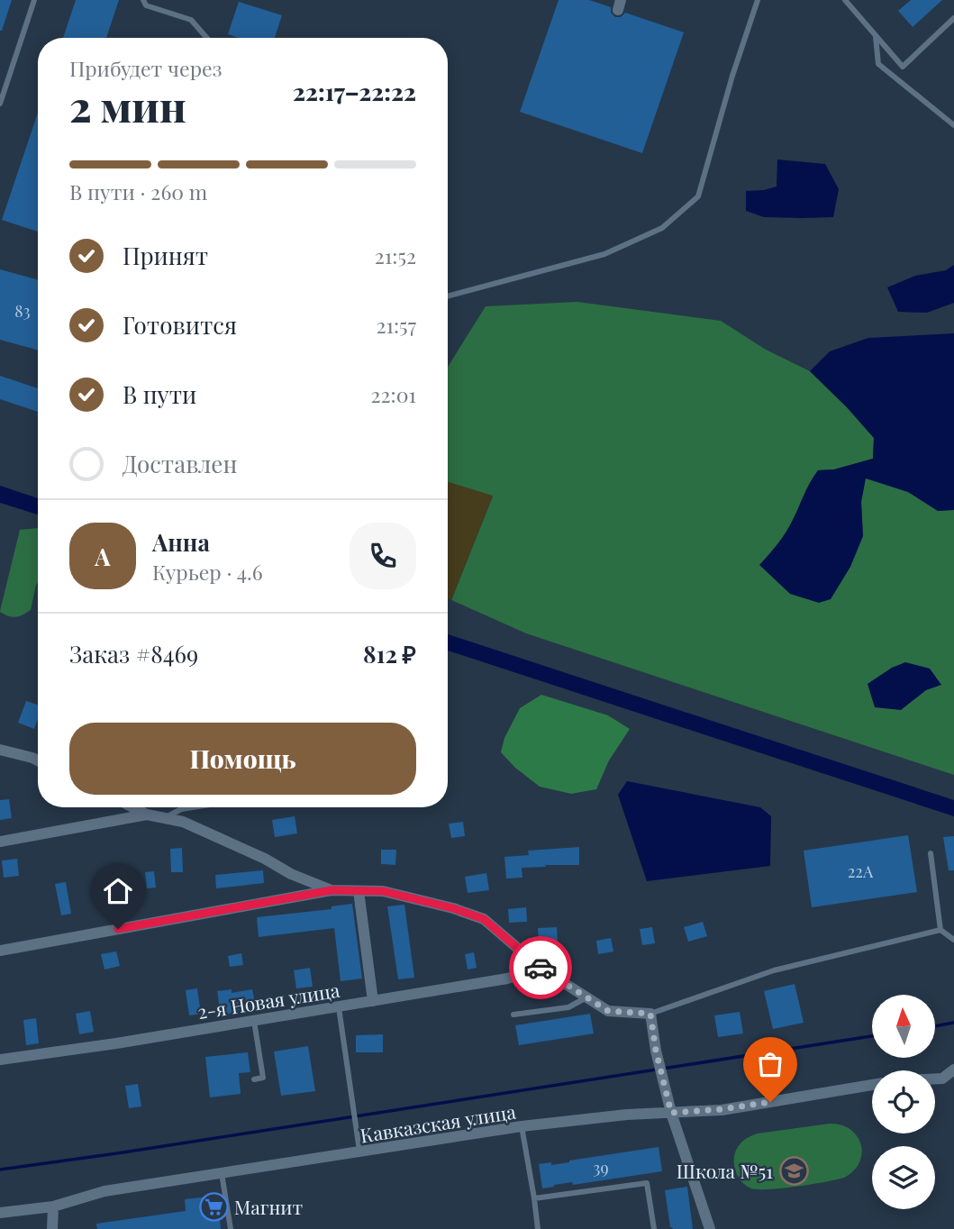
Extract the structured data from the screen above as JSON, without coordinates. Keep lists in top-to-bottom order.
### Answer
{
  "streets": {
    "street": ["2-я Новая улица", "Кавказская улица"]
  },
  "places": {
    "school or university": ["Школа №51"],
    "supermarket": ["Магнит"]
  },
  "house_numbers": ["83", "22А", "39"],
  "north": "top",
  "page": {
    "heading": ["2 мин", "Прибудет через", "22:17–22:22"],
    "panel": [
      "Анна",
      "Курьер · 4.6",
      "Заказ #8469",
      "812 ₽"
    ],
    "bar": "В пути · 260 m",
    "list": [
      ["Принят", "21:52"],
      ["Готовится", "21:57"],
      ["В пути", "22:01"],
      "Доставлен"
    ],
    "round": "А",
    "buttons": "Помощь"
  }
}
